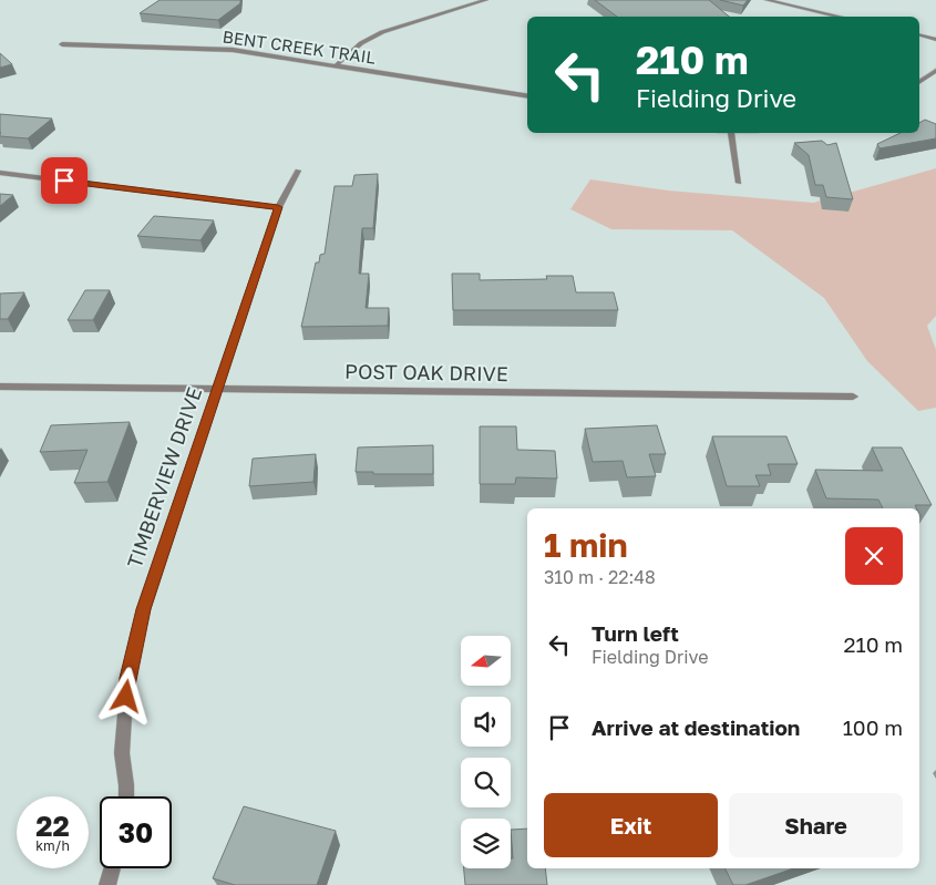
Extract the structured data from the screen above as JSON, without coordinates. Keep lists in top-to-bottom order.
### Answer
{
  "streets": {
    "street": ["BENT CREEK TRAIL", "POST OAK DRIVE", "TIMBERVIEW DRIVE"]
  },
  "crossings": [
    ["POST OAK DRIVE", "TIMBERVIEW DRIVE"]
  ],
  "north": "left",
  "page": {
    "turn": ["210 m", "Fielding Drive"],
    "heading": ["1 min", "310 m · 22:48"],
    "list": [
      {
        "name": "Turn left",
        "note": "Fielding Drive",
        "value": "210 m"
      },
      {
        "name": "Arrive at destination",
        "value": "100 m"
      }
    ],
    "buttons": ["Exit", "Share"],
    "speed": "22 km/h",
    "limit": "30"
  }
}
